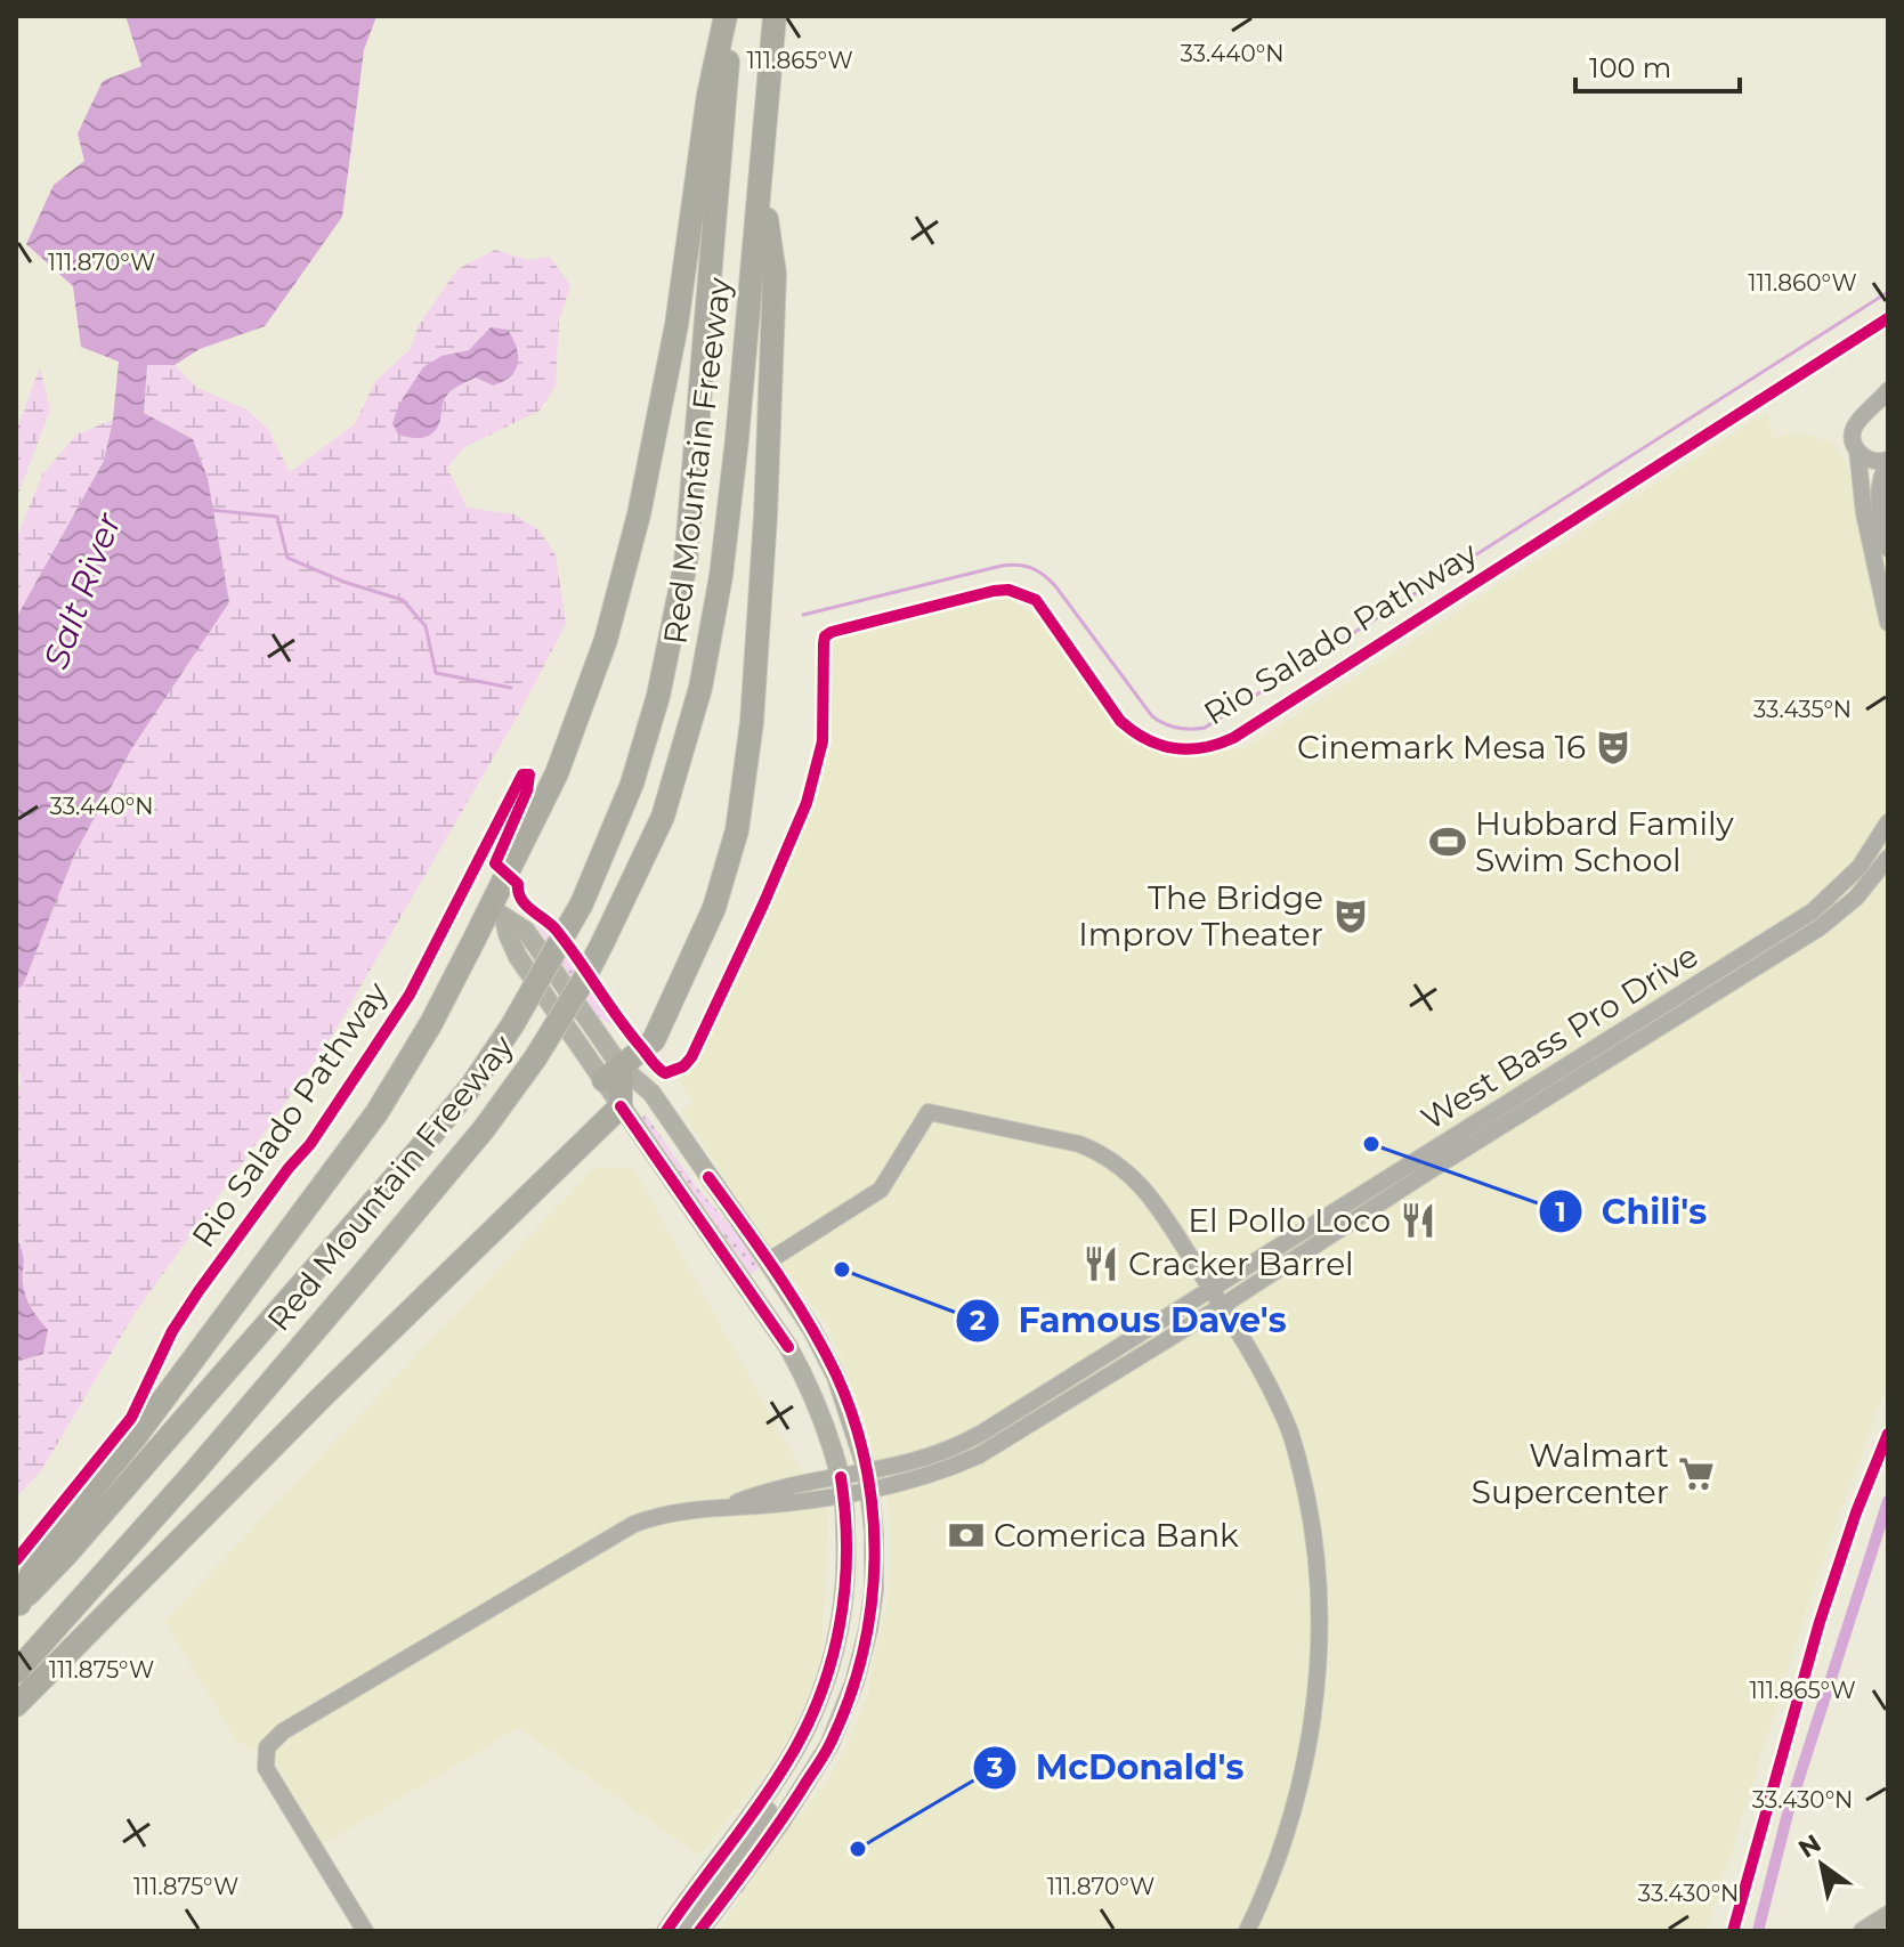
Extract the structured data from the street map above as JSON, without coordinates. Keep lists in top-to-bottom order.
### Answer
{
  "streets": {
    "highway": ["Red Mountain Freeway"],
    "street": ["West Bass Pro Drive"],
    "cycle path": ["Rio Salado Pathway"]
  },
  "water": ["Salt River"],
  "places": {
    "theatre": ["Cinemark Mesa 16", "The Bridge Improv Theater"],
    "sports": ["Hubbard Family Swim School"],
    "other": ["Chili's", "Famous Dave's", "McDonald's"],
    "restaurant": ["El Pollo Loco", "Cracker Barrel"],
    "supermarket": ["Walmart Supercenter"],
    "bank": ["Comerica Bank"]
  },
  "scale_bar": "100 m",
  "north": "top left",
  "coordinates": [
    "33.440°N",
    "111.865°W",
    "111.870°W",
    "111.860°W",
    "33.435°N",
    "111.875°W",
    "33.430°N"
  ]
}
